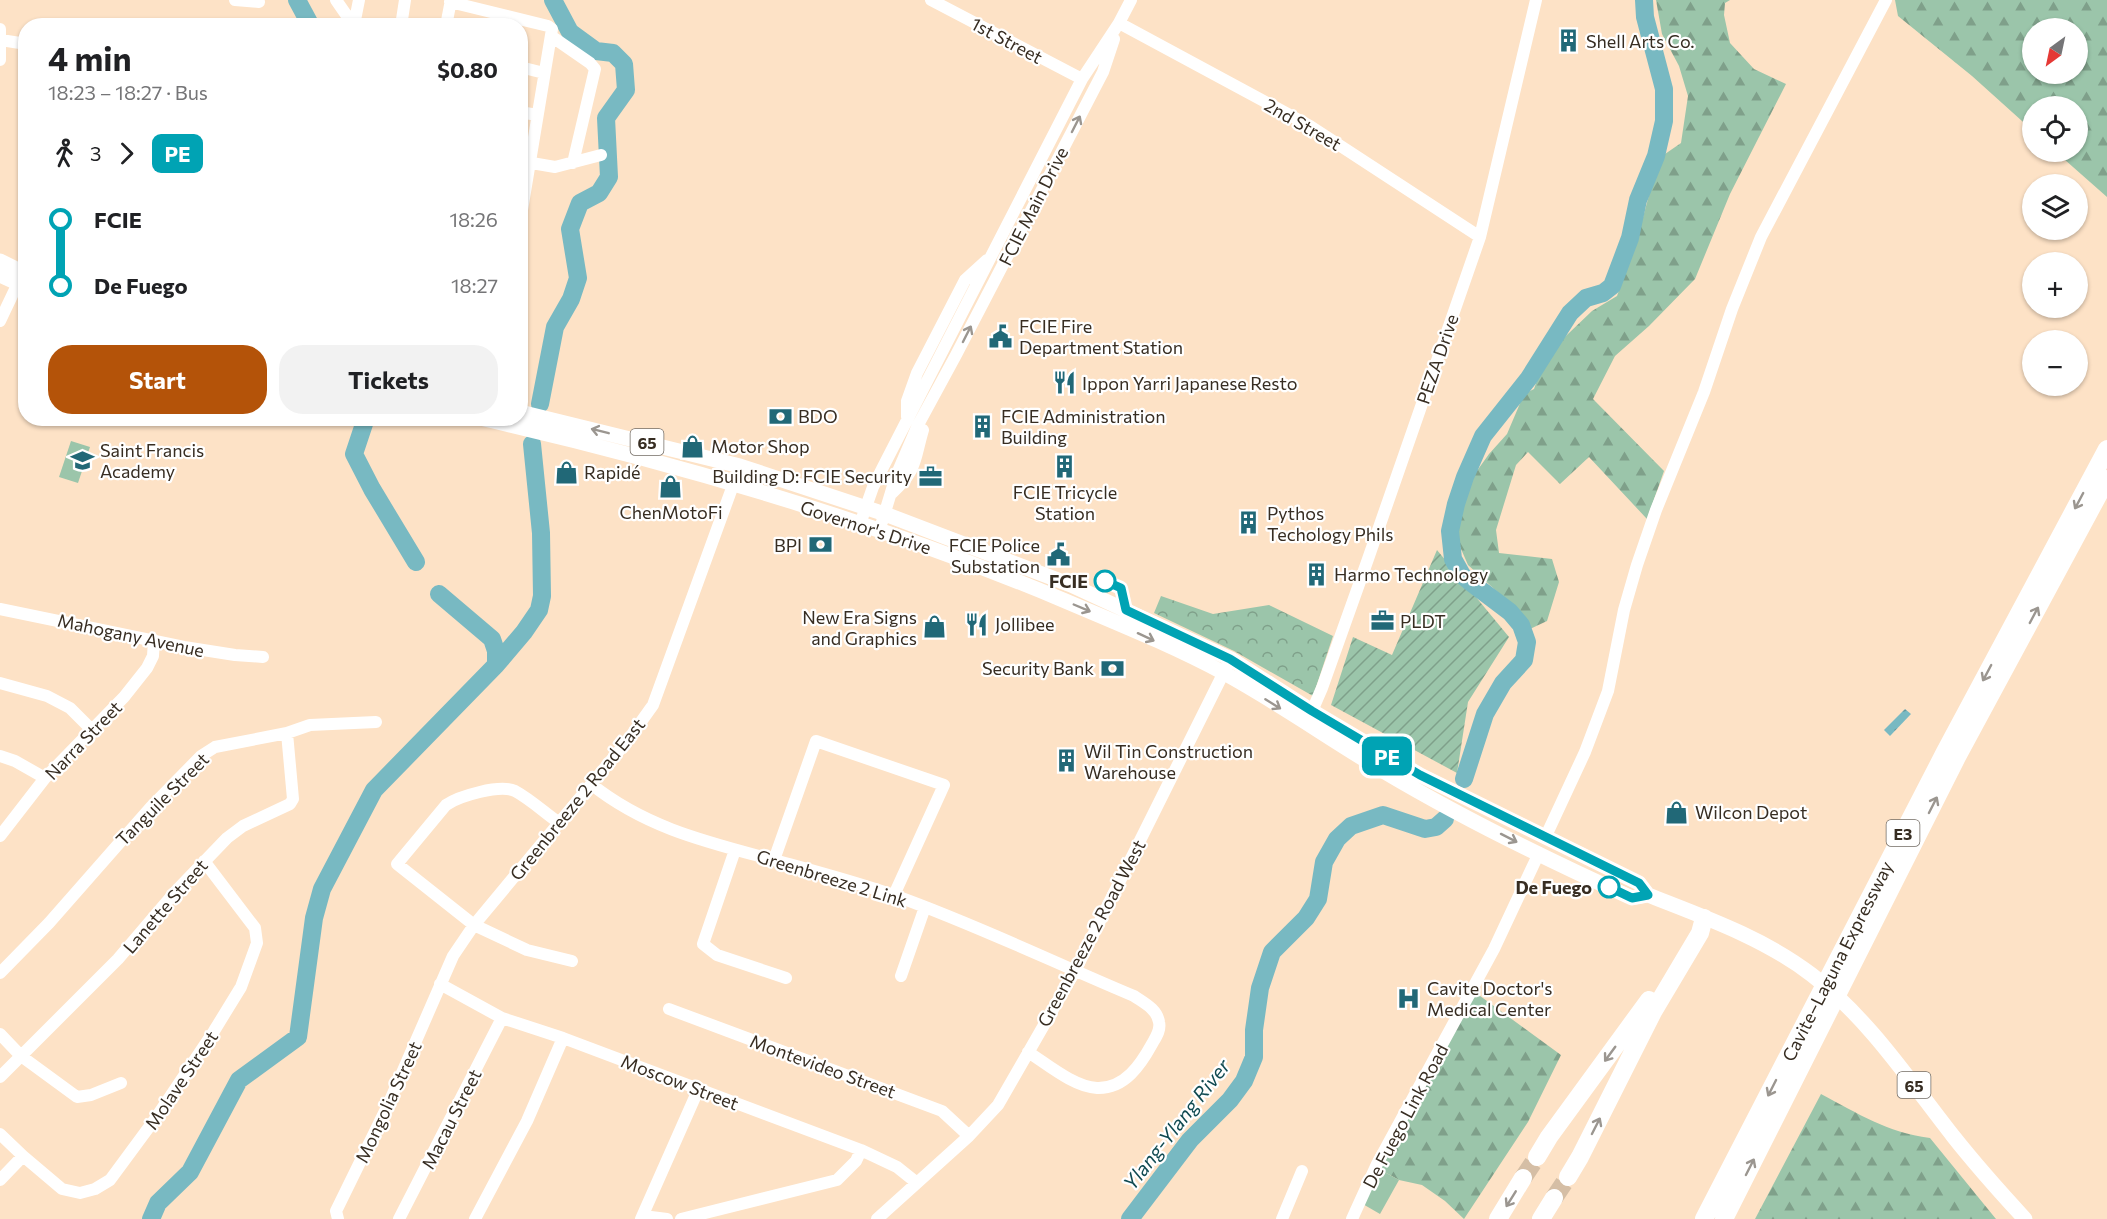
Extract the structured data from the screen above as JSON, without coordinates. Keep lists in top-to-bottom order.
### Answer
{
  "streets": {
    "highway": ["E3", "Cavite–Laguna Expressway"],
    "main road": ["65", "Governor's Drive"],
    "street": [
      "1st Street",
      "2nd Street",
      "FCIE Main Drive",
      "PEZA Drive",
      "Mahogany Avenue",
      "Narra Street",
      "Tanguile Street",
      "Greenbreeze 2 Road East",
      "Greenbreeze 2 Link",
      "Lanette Street",
      "Greenbreeze 2 Road West",
      "Montevideo Street",
      "Molave Street",
      "Moscow Street",
      "Mongolia Street",
      "De Fuego Link Road",
      "Macau Street"
    ]
  },
  "crossings": [
    ["1st Street", "FCIE Main Drive"],
    ["2nd Street", "FCIE Main Drive"],
    ["2nd Street", "PEZA Drive"],
    ["FCIE Main Drive", "Governor's Drive"],
    ["PEZA Drive", "Governor's Drive"],
    ["Governor's Drive", "Greenbreeze 2 Road East"],
    ["Governor's Drive", "Greenbreeze 2 Road West"],
    ["Governor's Drive", "De Fuego Link Road"],
    ["Mahogany Avenue", "Narra Street"],
    ["Tanguile Street", "Lanette Street"],
    ["Greenbreeze 2 Road East", "Greenbreeze 2 Link"],
    ["Greenbreeze 2 Road East", "Moscow Street"],
    ["Greenbreeze 2 Road East", "Mongolia Street"],
    ["Greenbreeze 2 Link", "Greenbreeze 2 Road West"],
    ["Lanette Street", "Molave Street"],
    ["Greenbreeze 2 Road West", "Montevideo Street"],
    ["Greenbreeze 2 Road West", "Moscow Street"],
    ["Moscow Street", "Mongolia Street"],
    ["Moscow Street", "Macau Street"]
  ],
  "water": ["Ylang-Ylang River"],
  "places": {
    "building": [
      "Shell Arts Co.",
      "FCIE Administration Building",
      "FCIE Tricycle Station",
      "Pythos Techology Phils",
      "Harmo Technology",
      "Wil Tin Construction Warehouse"
    ],
    "public building": ["FCIE Fire Department Station", "FCIE Police Substation"],
    "restaurant": ["Ippon Yarri Japanese Resto", "Jollibee"],
    "bank": ["BDO", "BPI", "Security Bank"],
    "shop": [
      "Motor Shop",
      "Rapidé",
      "ChenMotoFi",
      "New Era Signs and Graphics",
      "Wilcon Depot"
    ],
    "school or university": ["Saint Francis Academy"],
    "office": ["Building D: FCIE Security", "PLDT"],
    "other": ["FCIE", "De Fuego"],
    "hospital": ["Cavite Doctor's Medical Center"]
  },
  "lines": ["bus line PE"],
  "north": "bottom left",
  "page": {
    "on_map": "PE",
    "map_buttons": ["+", "−"],
    "heading": ["4 min", "18:23 – 18:27 · Bus", "$0.80"],
    "legs": ["3", "PE"],
    "list": [
      {
        "name": "FCIE",
        "value": "18:26"
      },
      {
        "name": "De Fuego",
        "value": "18:27"
      }
    ],
    "buttons": ["Start", "Tickets"]
  }
}
